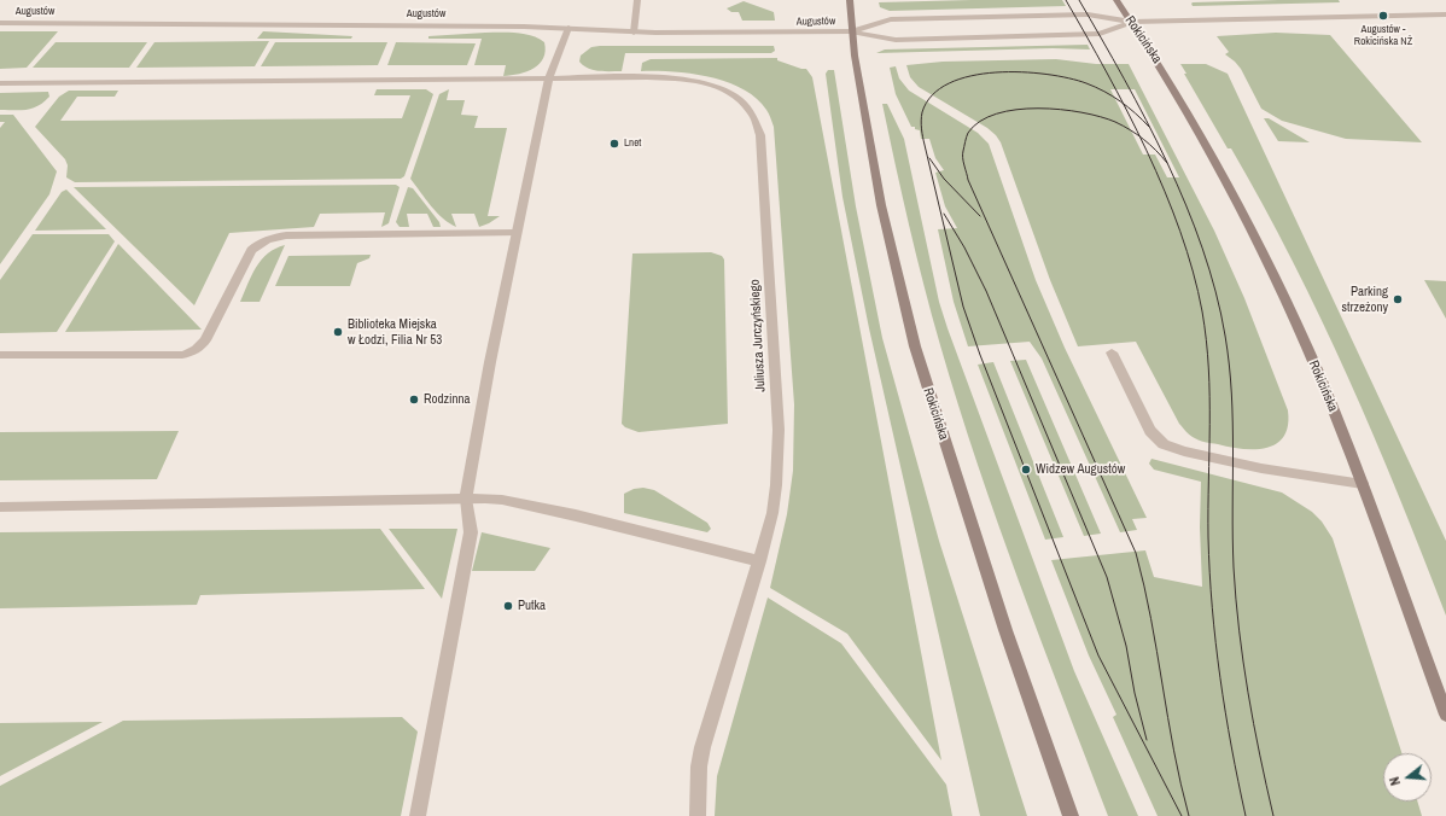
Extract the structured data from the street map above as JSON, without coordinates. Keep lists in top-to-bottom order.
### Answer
{
  "streets": {
    "main road": ["Rokicińska"],
    "street": ["Augustów", "Juliusza Jurczyńskiego"]
  },
  "crossings": [
    ["Augustów", "Rokicińska"]
  ],
  "places": [
    "Augustów - Rokicińska NŻ",
    "Lnet",
    "Parking strzeżony",
    "Biblioteka Miejska w Łodzi, Filia Nr 53",
    "Rodzinna",
    "Widzew Augustów",
    "Putka"
  ],
  "north": "left"
}
